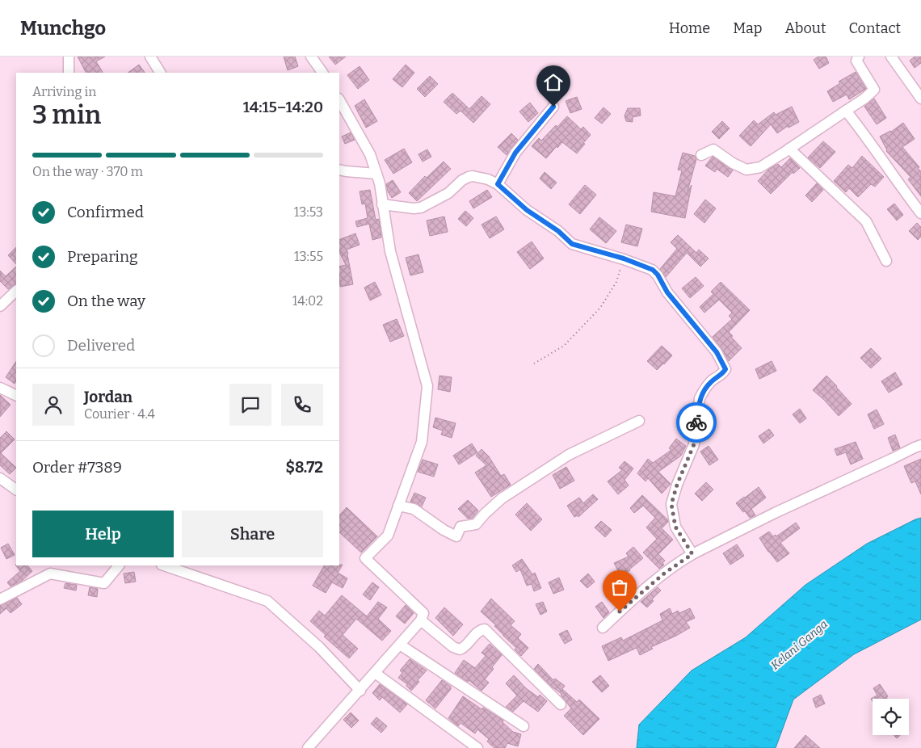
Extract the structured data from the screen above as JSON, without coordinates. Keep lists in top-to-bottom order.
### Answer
{
  "water": ["Kelani Ganga"],
  "page": {
    "header": "Munchgo",
    "nav": [
      "Home",
      "Map",
      "About",
      "Contact"
    ],
    "heading": ["3 min", "Arriving in", "14:15–14:20"],
    "panel": [
      "Jordan",
      "Courier · 4.4",
      "Order #7389",
      "$8.72"
    ],
    "bar": "On the way · 370 m",
    "list": [
      ["Confirmed", "13:53"],
      ["Preparing", "13:55"],
      ["On the way", "14:02"],
      "Delivered"
    ],
    "buttons": ["Help", "Share"]
  }
}
